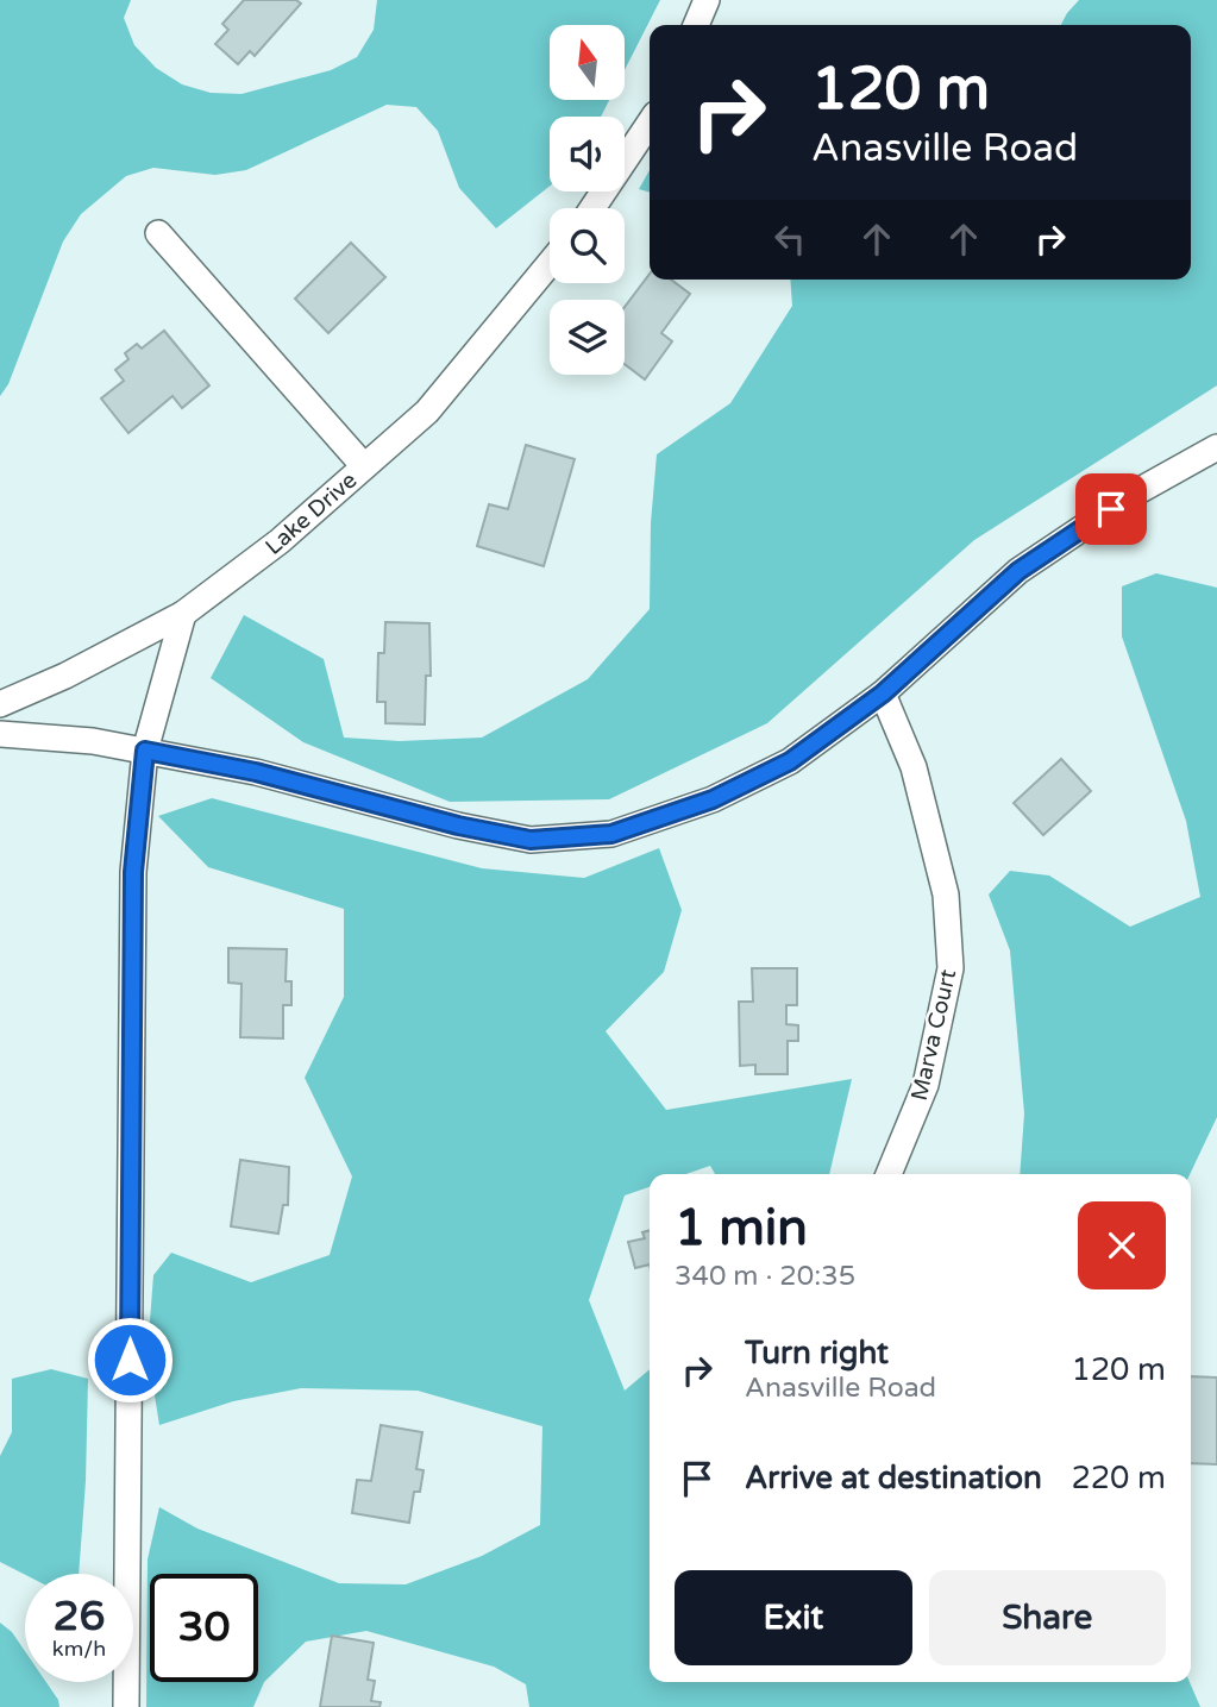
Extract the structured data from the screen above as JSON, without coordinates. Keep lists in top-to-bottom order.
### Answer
{
  "streets": {
    "street": ["Lake Drive", "Marva Court"]
  },
  "north": "top",
  "page": {
    "turn": ["120 m", "Anasville Road"],
    "heading": ["1 min", "340 m · 20:35"],
    "list": [
      {
        "name": "Turn right",
        "note": "Anasville Road",
        "value": "120 m"
      },
      {
        "name": "Arrive at destination",
        "value": "220 m"
      }
    ],
    "buttons": ["Exit", "Share"],
    "speed": "26 km/h",
    "limit": "30"
  }
}
